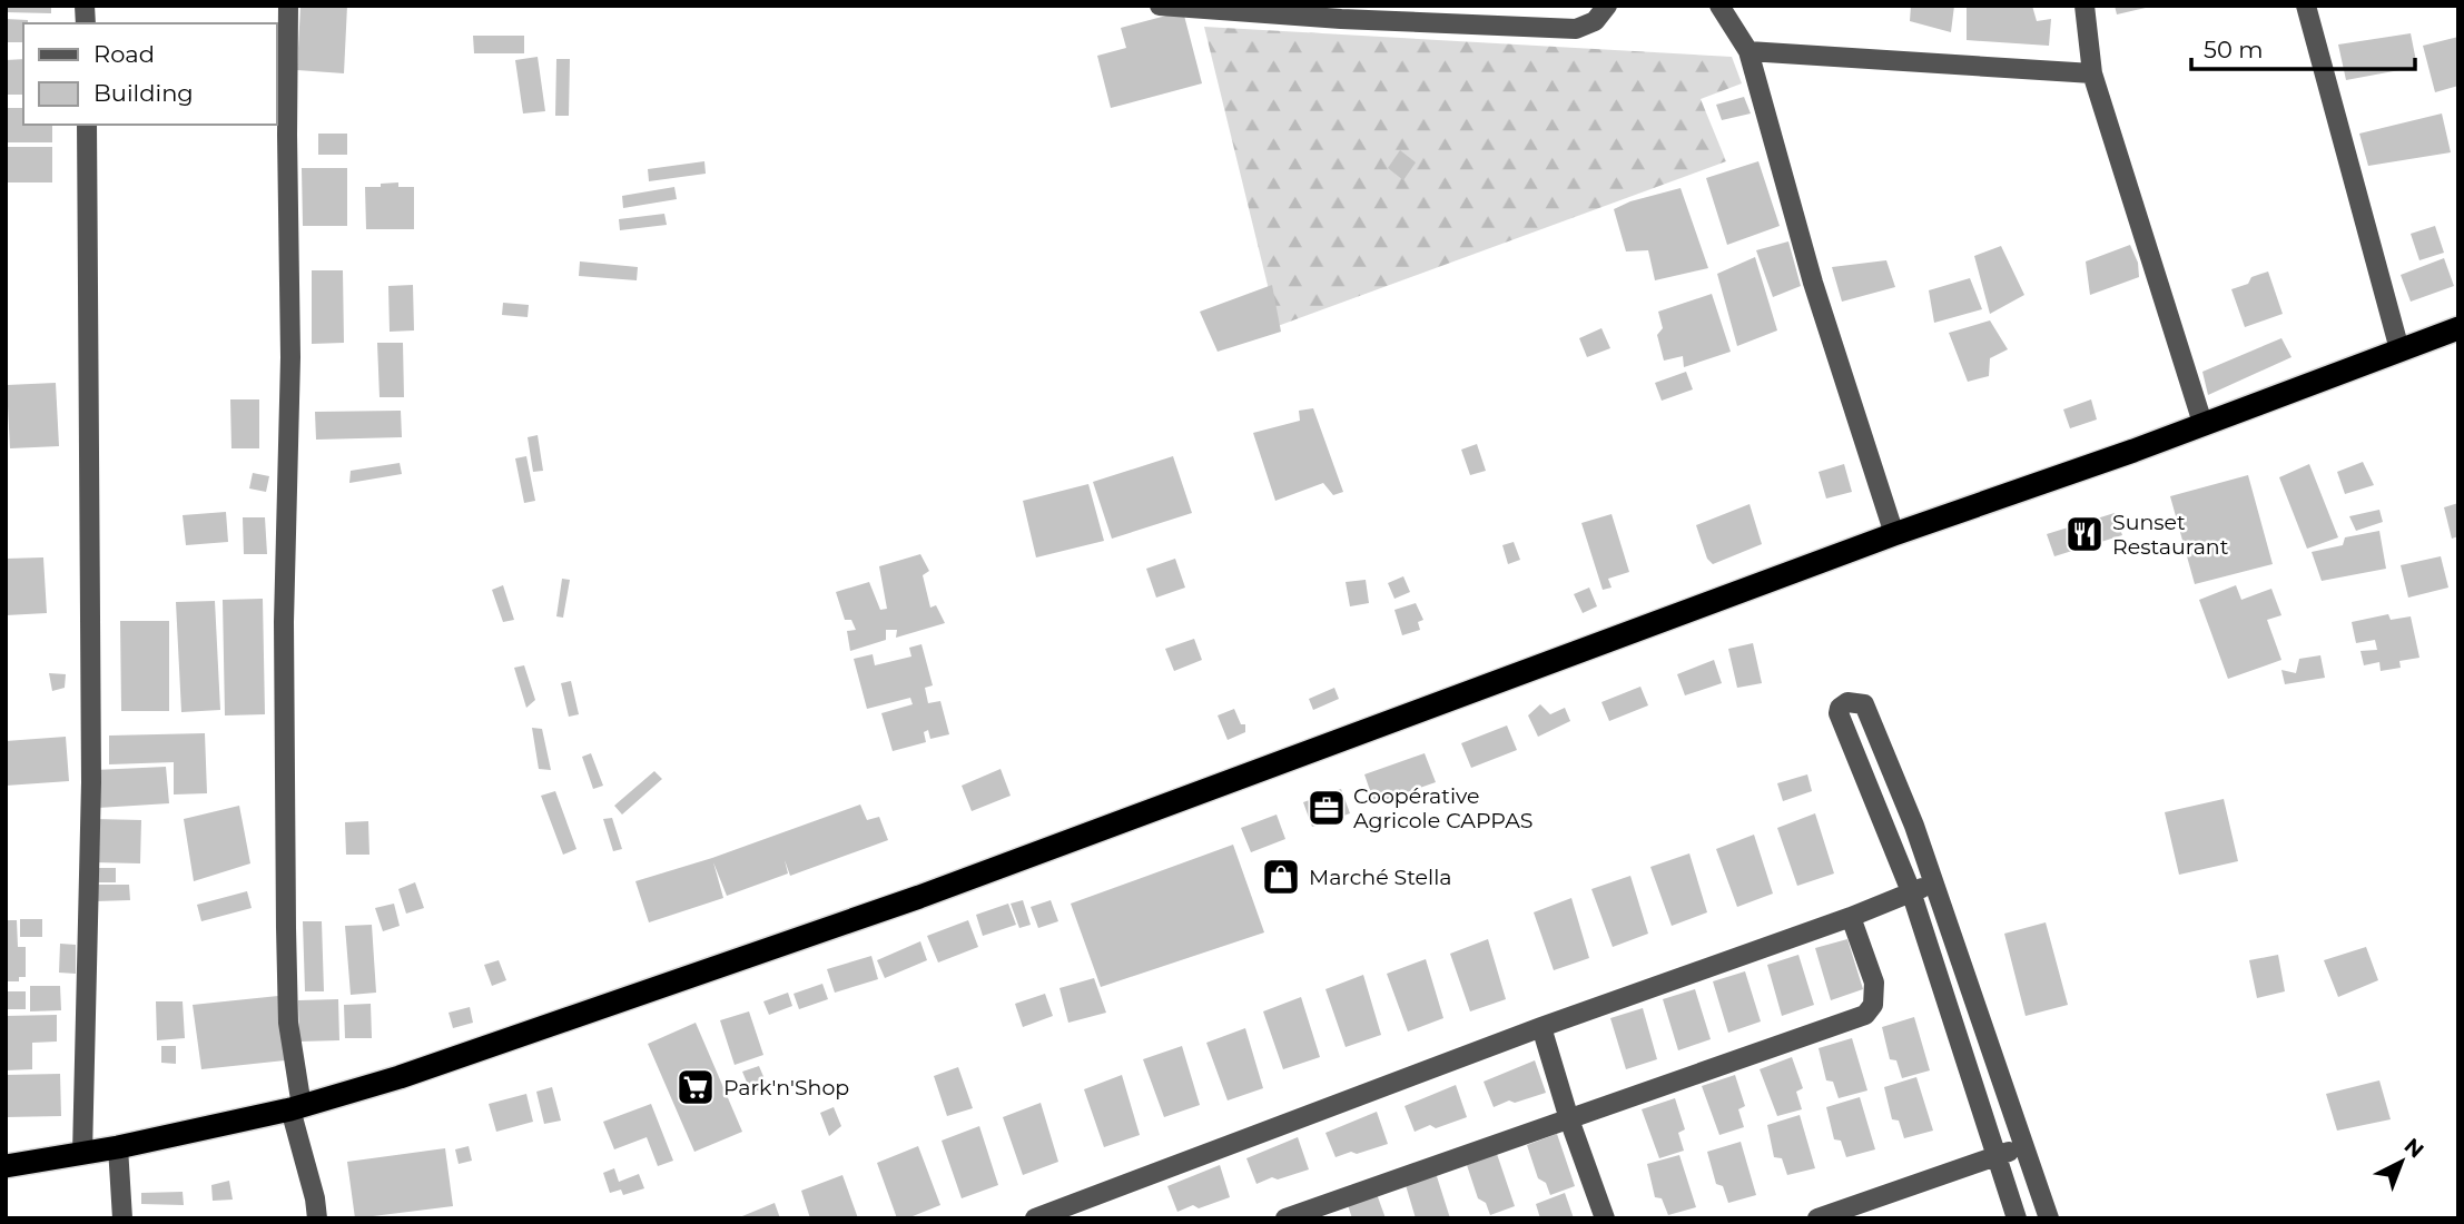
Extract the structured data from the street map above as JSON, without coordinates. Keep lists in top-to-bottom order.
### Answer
{
  "places": {
    "restaurant": ["Sunset Restaurant"],
    "office": ["Coopérative Agricole CAPPAS"],
    "shop": ["Marché Stella"],
    "supermarket": ["Park'n'Shop"]
  },
  "legend": ["Road", "Building"],
  "scale_bar": "50 m",
  "north": "top right"
}
